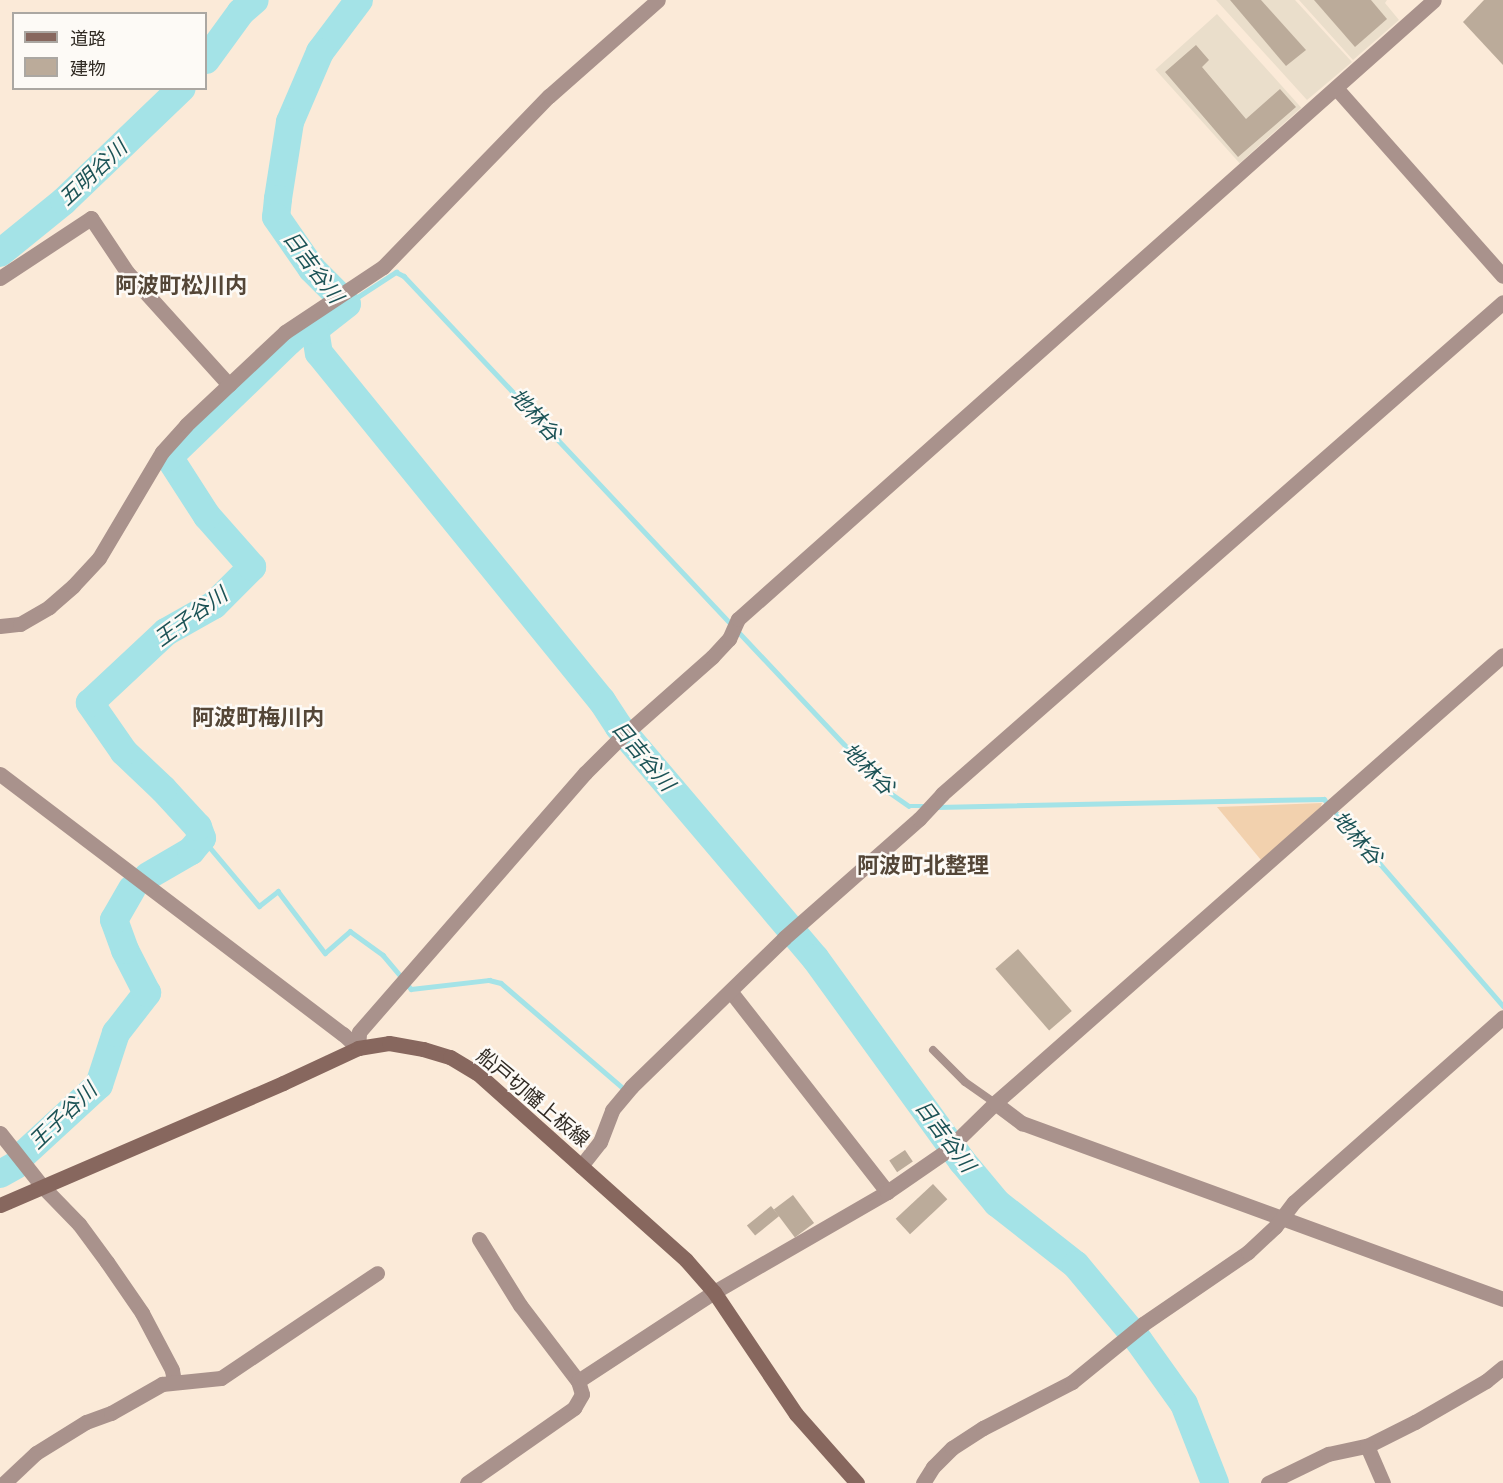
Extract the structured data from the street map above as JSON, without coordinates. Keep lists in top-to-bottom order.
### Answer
{
  "streets": {
    "main road": ["船戸切幡上板線"]
  },
  "districts": ["阿波町松川内", "阿波町梅川内", "阿波町北整理"],
  "water": [
    "五明谷川",
    "日吉谷川",
    "地林谷",
    "王子谷川"
  ],
  "legend": ["道路", "建物"]
}
